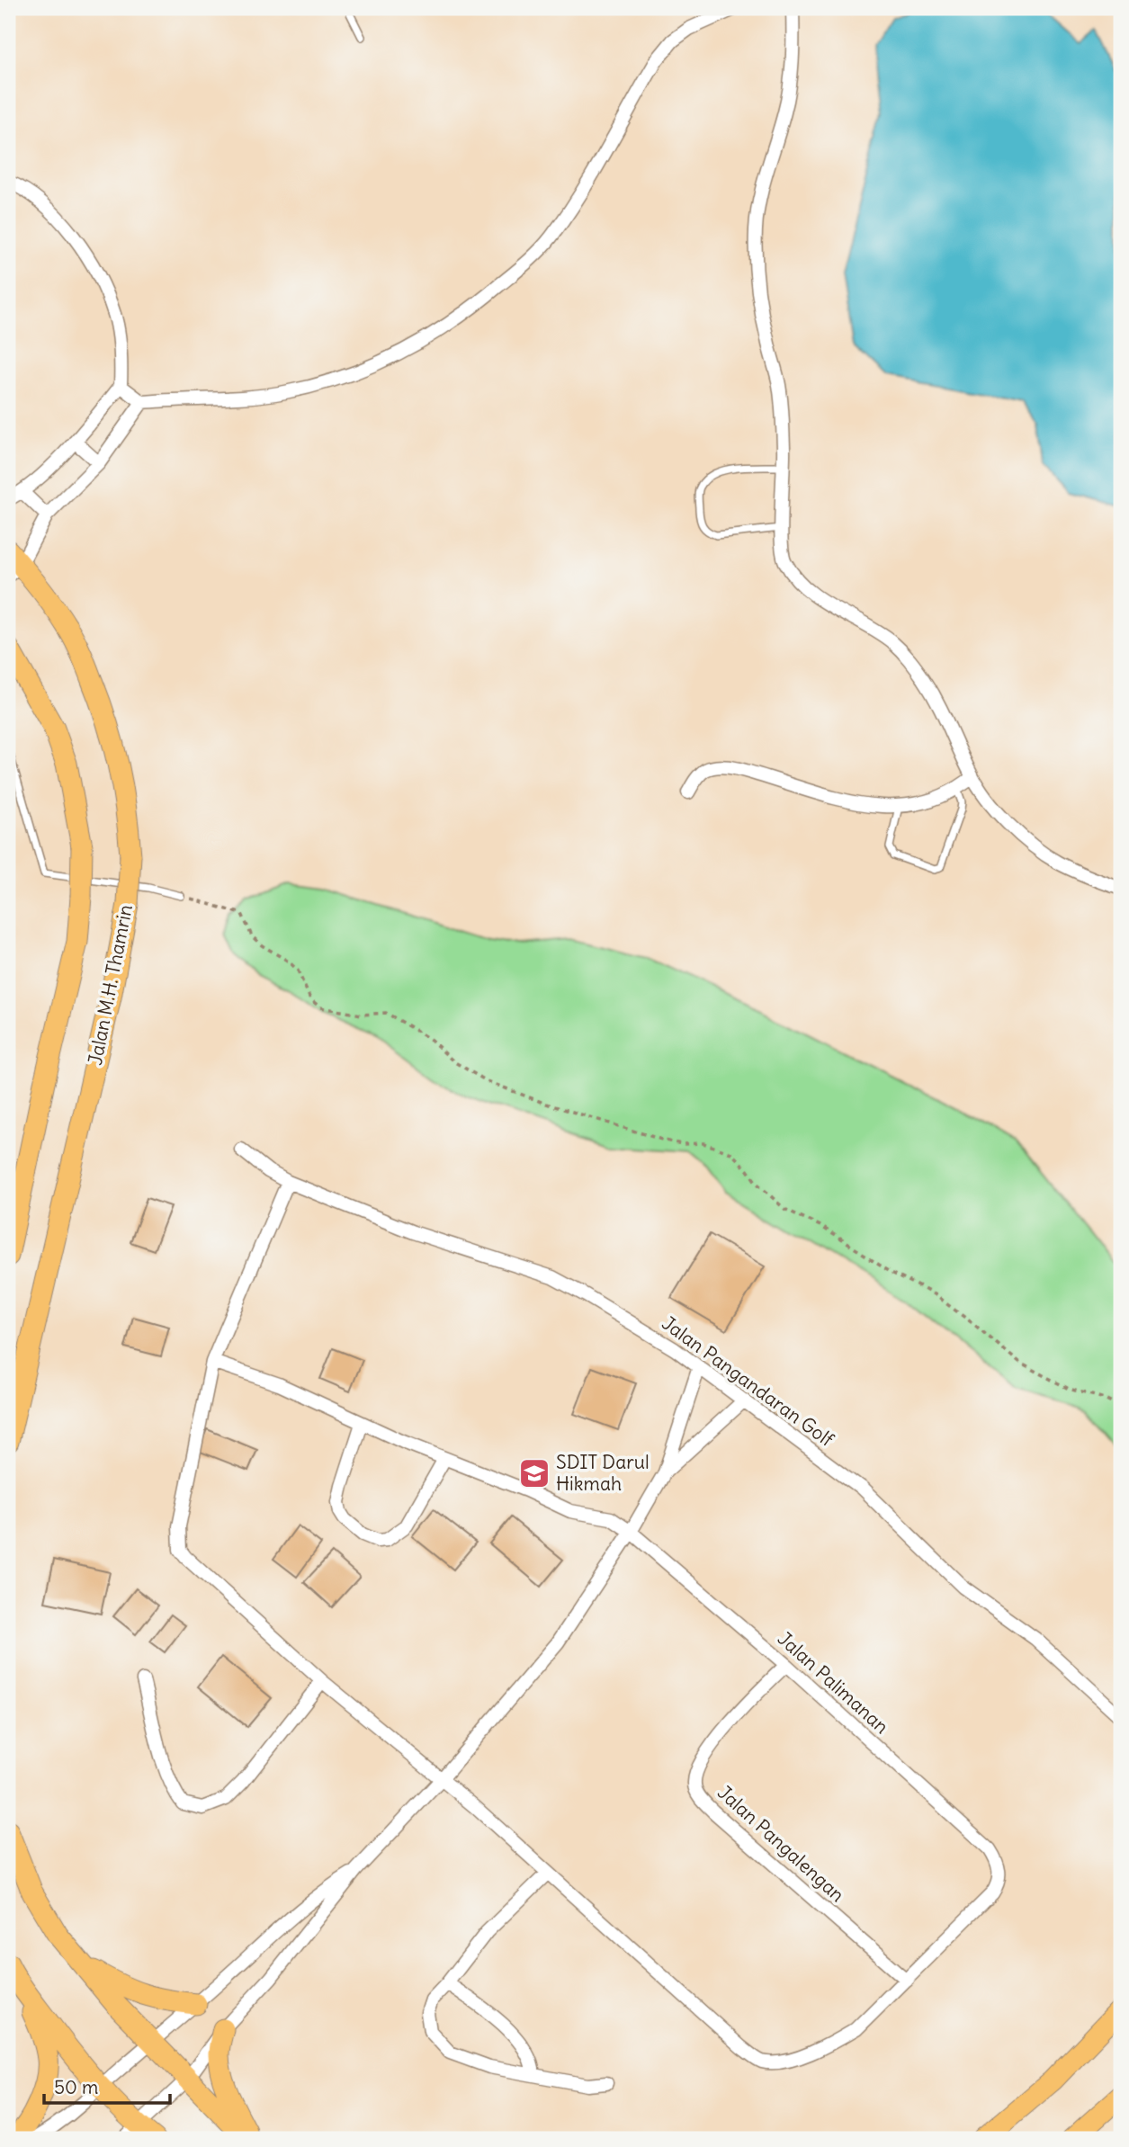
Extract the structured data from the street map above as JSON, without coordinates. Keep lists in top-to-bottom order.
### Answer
{
  "streets": {
    "main road": ["Jalan M.H. Thamrin"],
    "street": ["Jalan Pangandaran Golf", "Jalan Palimanan", "Jalan Pangalengan"]
  },
  "crossings": [
    ["Jalan Palimanan", "Jalan Pangalengan"]
  ],
  "places": {
    "school or university": ["SDIT Darul Hikmah"]
  },
  "scale_bar": "50 m"
}
